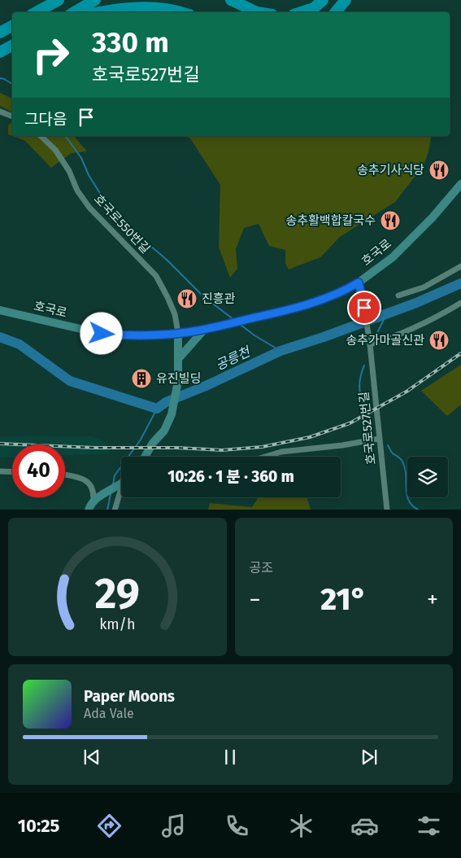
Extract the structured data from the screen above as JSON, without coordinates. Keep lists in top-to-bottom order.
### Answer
{
  "streets": {
    "street": ["호국로550번길", "호국로", "호국로527번길"]
  },
  "crossings": [
    ["호국로550번길", "호국로"],
    ["호국로", "호국로527번길"]
  ],
  "water": ["공릉천"],
  "places": {
    "restaurant": [
      "송추기사식당",
      "송추활백합칼국수",
      "진흥관",
      "송추가마골신관"
    ],
    "building": ["유진빌딩"]
  },
  "page": {
    "turn": ["330 m", "호국로527번길"],
    "then": "그다음",
    "limit": "40",
    "trip": "10:26 · 1 분 · 360 m",
    "tile": "공조",
    "heat": ["−", "21°", "+"],
    "song": ["Paper Moons", "Ada Vale"],
    "tabs": "10:25",
    "gauge": ["29", "km/h"]
  }
}
